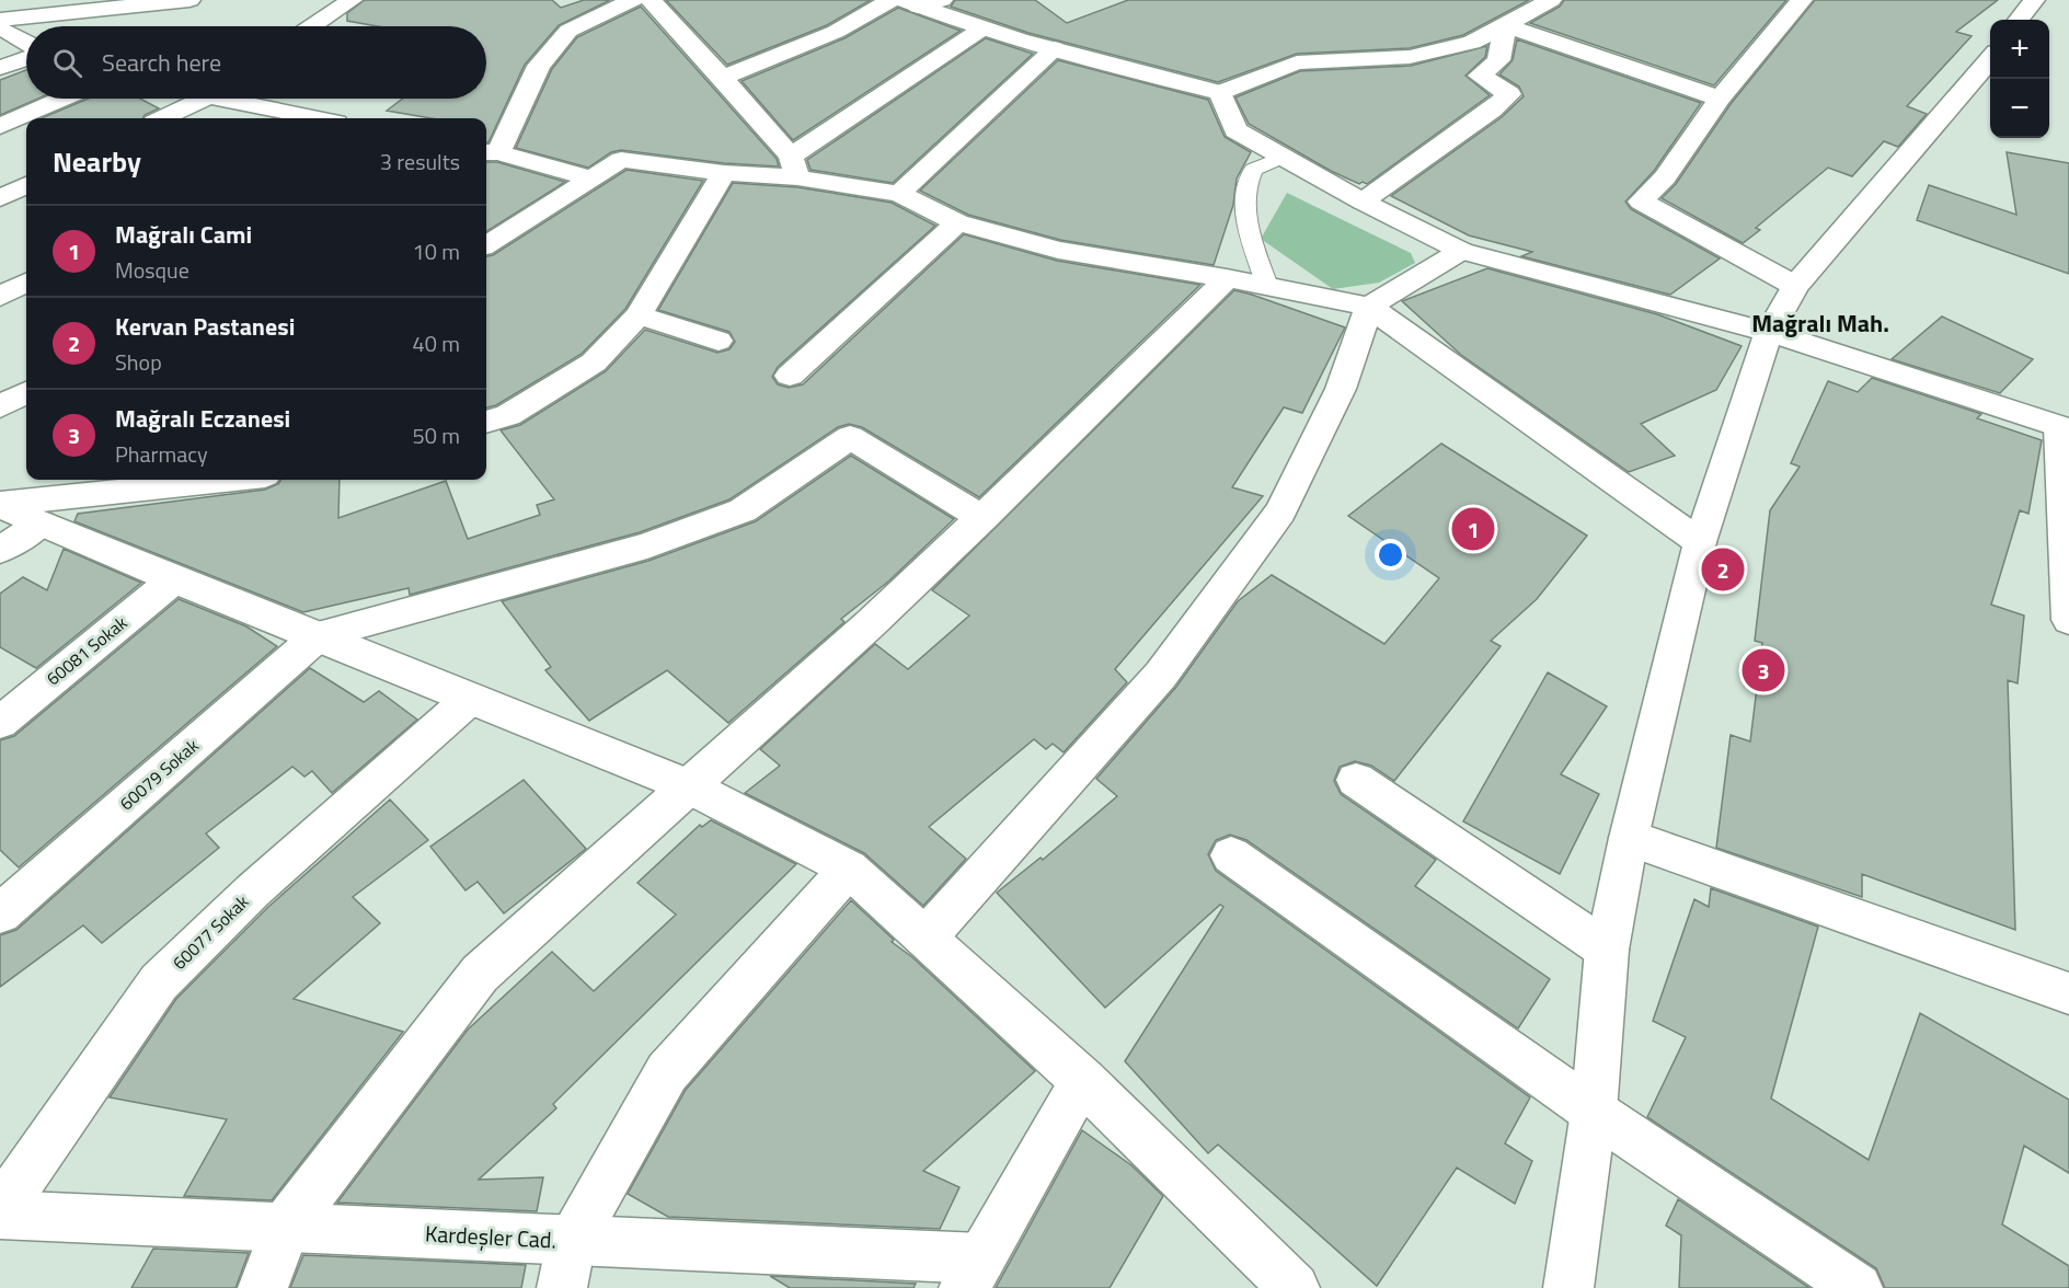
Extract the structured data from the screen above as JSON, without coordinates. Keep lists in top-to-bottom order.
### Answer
{
  "streets": {
    "street": [
      "60081 Sokak",
      "60079 Sokak",
      "60077 Sokak",
      "Kardeşler Cad."
    ]
  },
  "crossings": [
    ["60077 Sokak", "Kardeşler Cad."]
  ],
  "districts": ["Mağralı Mah."],
  "page": {
    "map_buttons": ["+", "−"],
    "search": "Search here",
    "heading": ["Nearby", "3 results"],
    "list": [
      {
        "mark": "1",
        "name": "Mağralı Cami",
        "note": "Mosque",
        "value": "10 m"
      },
      {
        "mark": "2",
        "name": "Kervan Pastanesi",
        "note": "Shop",
        "value": "40 m"
      },
      {
        "mark": "3",
        "name": "Mağralı Eczanesi",
        "note": "Pharmacy",
        "value": "50 m"
      }
    ],
    "pins": ["1", "2", "3"]
  }
}
